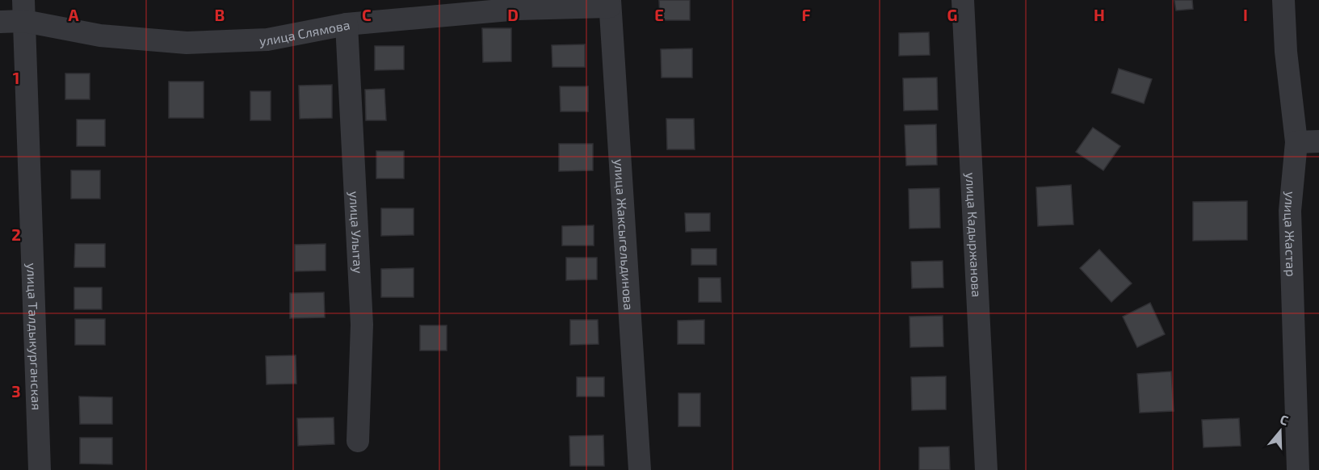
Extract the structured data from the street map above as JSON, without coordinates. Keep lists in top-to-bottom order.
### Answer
{
  "streets": {
    "street": [
      "улица Слямова",
      "улица Улытау",
      "улица Жастар",
      "улица Жаксыгельдинова",
      "улица Кадыржанова",
      "улица Талдыкурганская"
    ]
  },
  "crossings": [
    ["улица Слямова", "улица Улытау"],
    ["улица Слямова", "улица Жаксыгельдинова"],
    ["улица Слямова", "улица Талдыкурганская"]
  ],
  "north": "top",
  "grid": {
    "columns": [
      "A",
      "B",
      "C",
      "D",
      "E",
      "F",
      "G",
      "H",
      "I"
    ],
    "rows": ["1", "2", "3"]
  }
}
